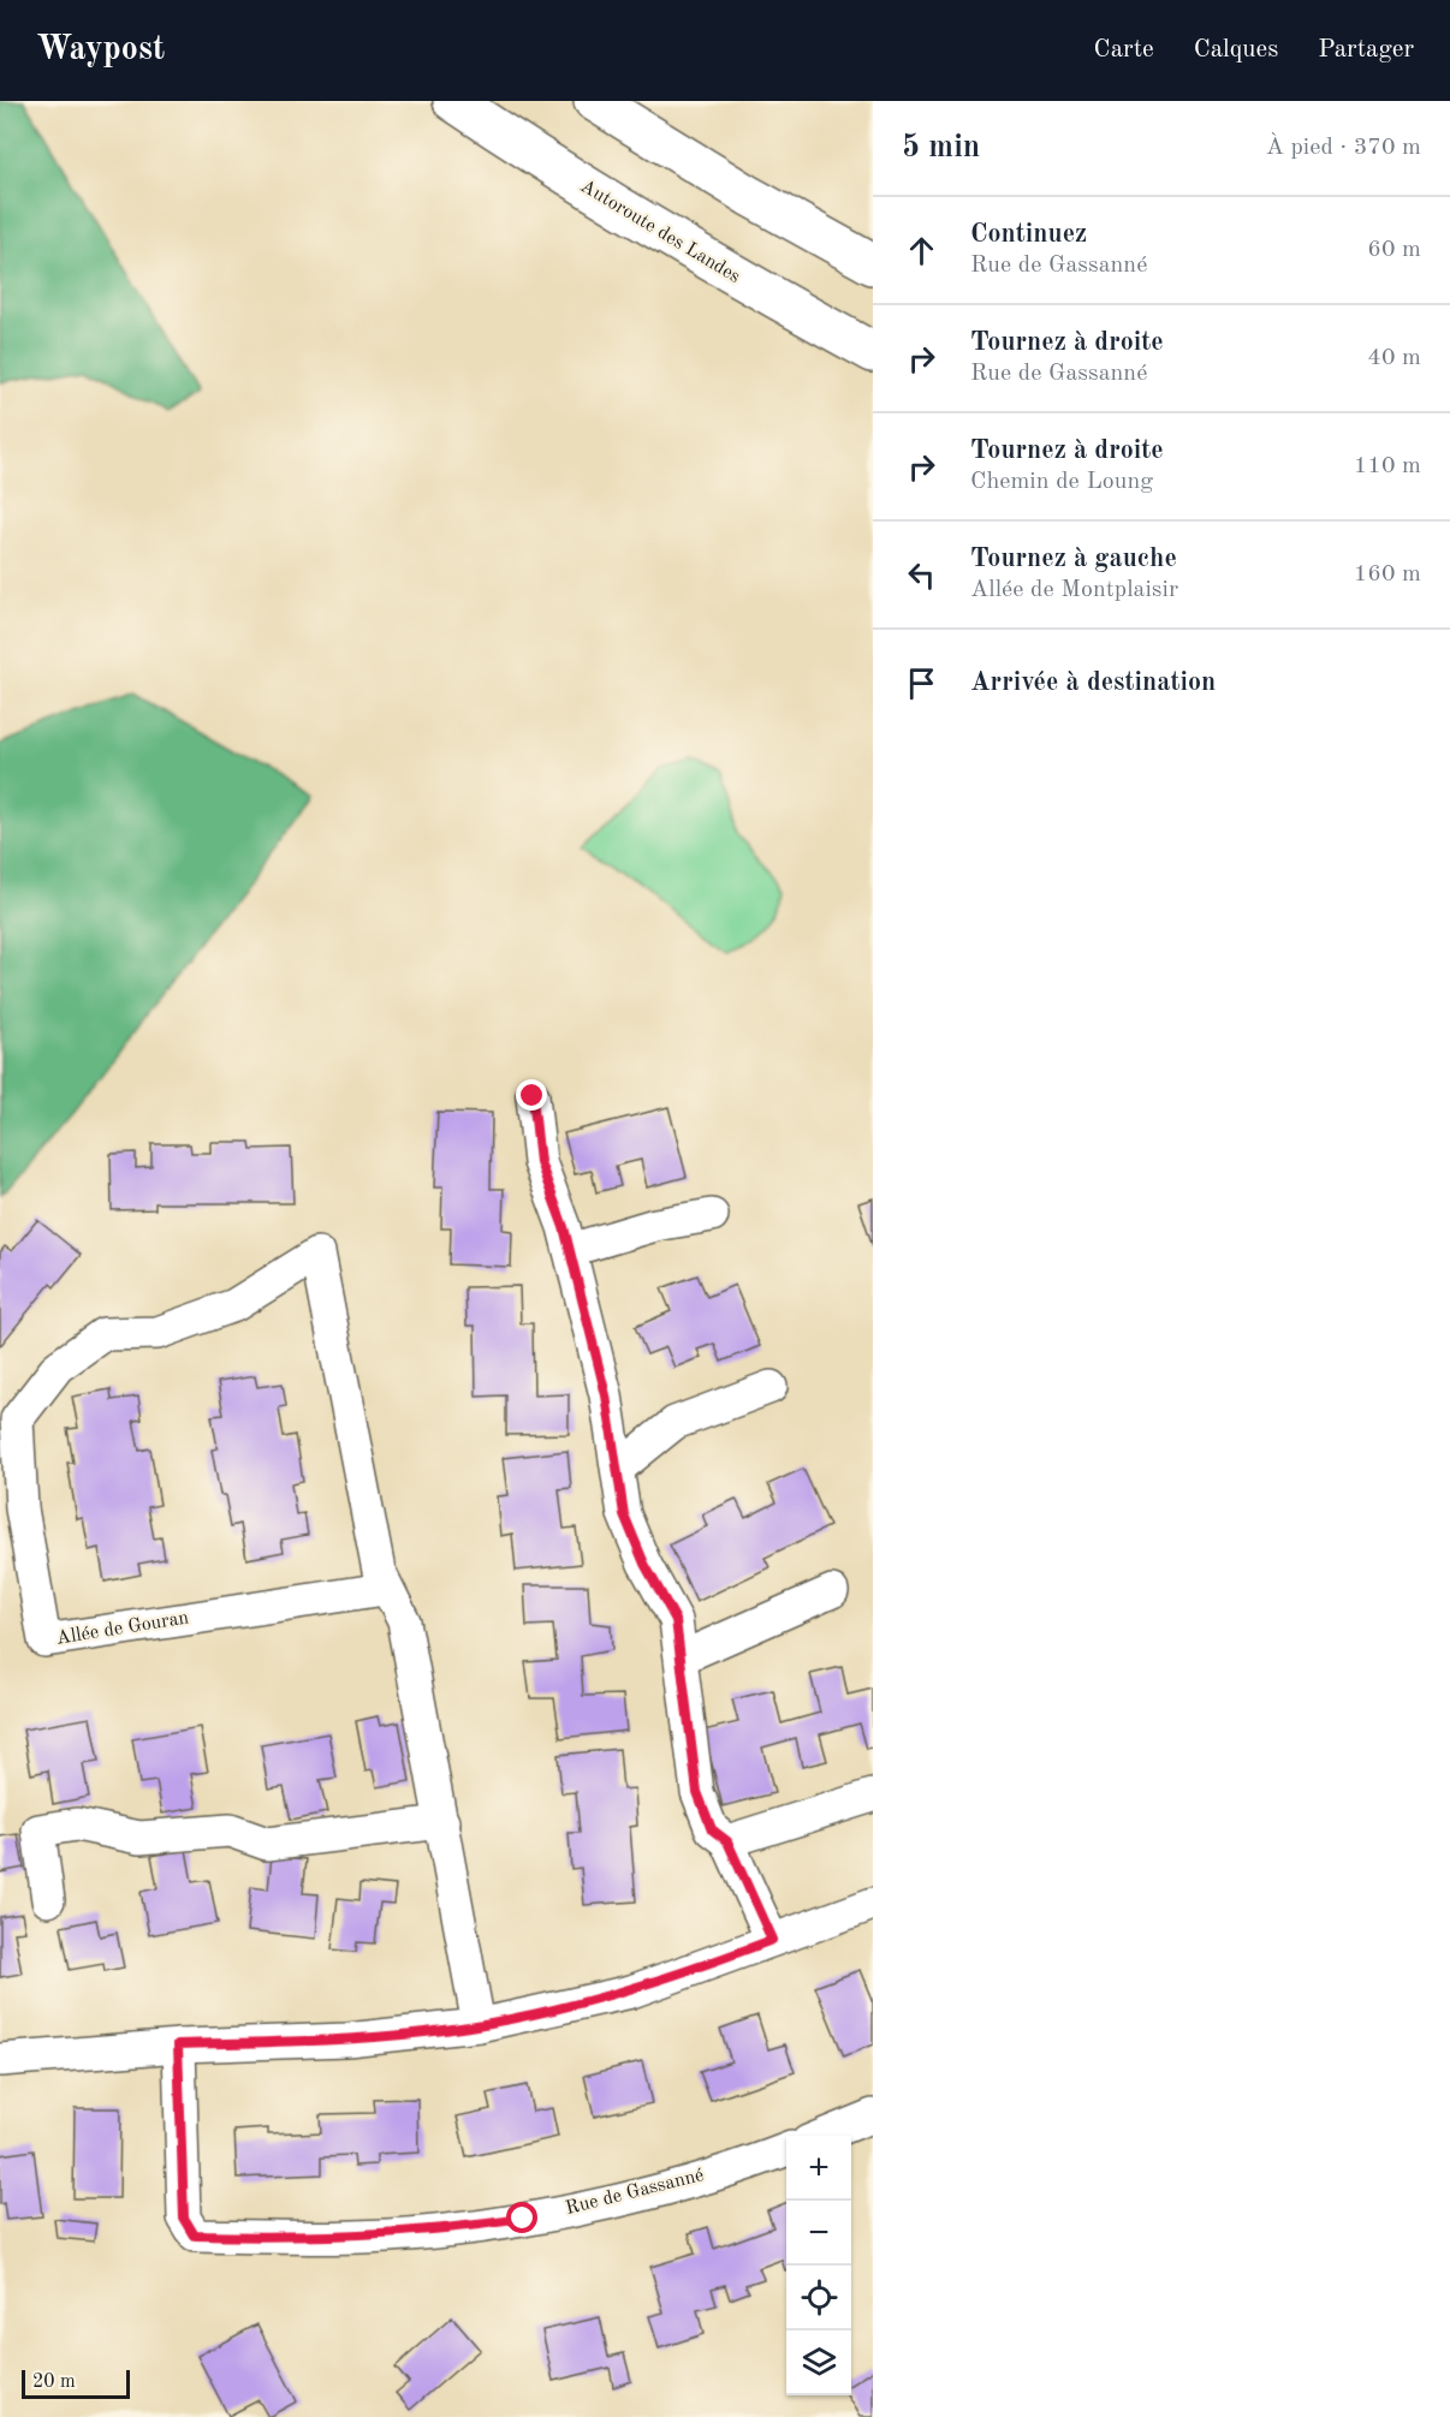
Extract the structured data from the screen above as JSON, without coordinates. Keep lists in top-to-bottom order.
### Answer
{
  "streets": {
    "highway": ["Autoroute des Landes"],
    "street": ["Allée de Gouran", "Rue de Gassanné"]
  },
  "scale_bar": "20 m",
  "page": {
    "header": "Waypost",
    "nav": ["Carte", "Calques", "Partager"],
    "heading": ["5 min", "À pied · 370 m"],
    "list": [
      ["Continuez", "Rue de Gassanné", "60 m"],
      ["Tournez à droite", "Rue de Gassanné", "40 m"],
      ["Tournez à droite", "Chemin de Loung", "110 m"],
      ["Tournez à gauche", "Allée de Montplaisir", "160 m"],
      "Arrivée à destination"
    ],
    "map_buttons": ["+", "−"],
    "scale": "20 m"
  }
}
